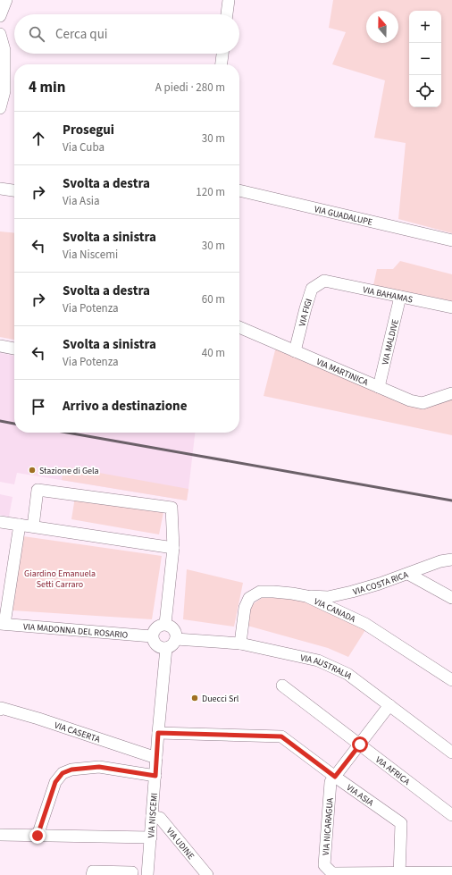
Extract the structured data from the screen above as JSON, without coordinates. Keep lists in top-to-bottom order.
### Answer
{
  "streets": {
    "street": [
      "VIA GUADALUPE",
      "VIA BAHAMAS",
      "VIA FIGI",
      "VIA MALDIVE",
      "VIA MARTINICA",
      "VIA COSTA RICA",
      "VIA CANADA",
      "VIA MADONNA DEL ROSARIO",
      "VIA AUSTRALIA",
      "VIA CASERTA",
      "VIA AFRICA",
      "VIA ASIA",
      "VIA NISCEMI",
      "VIA NICARAGUA",
      "VIA UDINE"
    ]
  },
  "crossings": [
    ["VIA BAHAMAS", "VIA FIGI"],
    ["VIA BAHAMAS", "VIA MALDIVE"],
    ["VIA FIGI", "VIA MARTINICA"],
    ["VIA MALDIVE", "VIA MARTINICA"],
    ["VIA COSTA RICA", "VIA CANADA"],
    ["VIA CANADA", "VIA AUSTRALIA"],
    ["VIA MADONNA DEL ROSARIO", "VIA AUSTRALIA"],
    ["VIA MADONNA DEL ROSARIO", "VIA NISCEMI"],
    ["VIA AUSTRALIA", "VIA NISCEMI"],
    ["VIA CASERTA", "VIA NISCEMI"],
    ["VIA ASIA", "VIA NISCEMI"],
    ["VIA ASIA", "VIA NICARAGUA"],
    ["VIA NISCEMI", "VIA UDINE"]
  ],
  "parks": ["Giardino Emanuela Setti Carraro"],
  "places": ["Stazione di Gela", "Duecci Srl"],
  "north": "top",
  "page": {
    "map_buttons": ["+", "−"],
    "search": "Cerca qui",
    "heading": ["4 min", "A piedi · 280 m"],
    "list": [
      ["Prosegui", "Via Cuba", "30 m"],
      ["Svolta a destra", "Via Asia", "120 m"],
      ["Svolta a sinistra", "Via Niscemi", "30 m"],
      ["Svolta a destra", "Via Potenza", "60 m"],
      ["Svolta a sinistra", "Via Potenza", "40 m"],
      "Arrivo a destinazione"
    ]
  }
}
